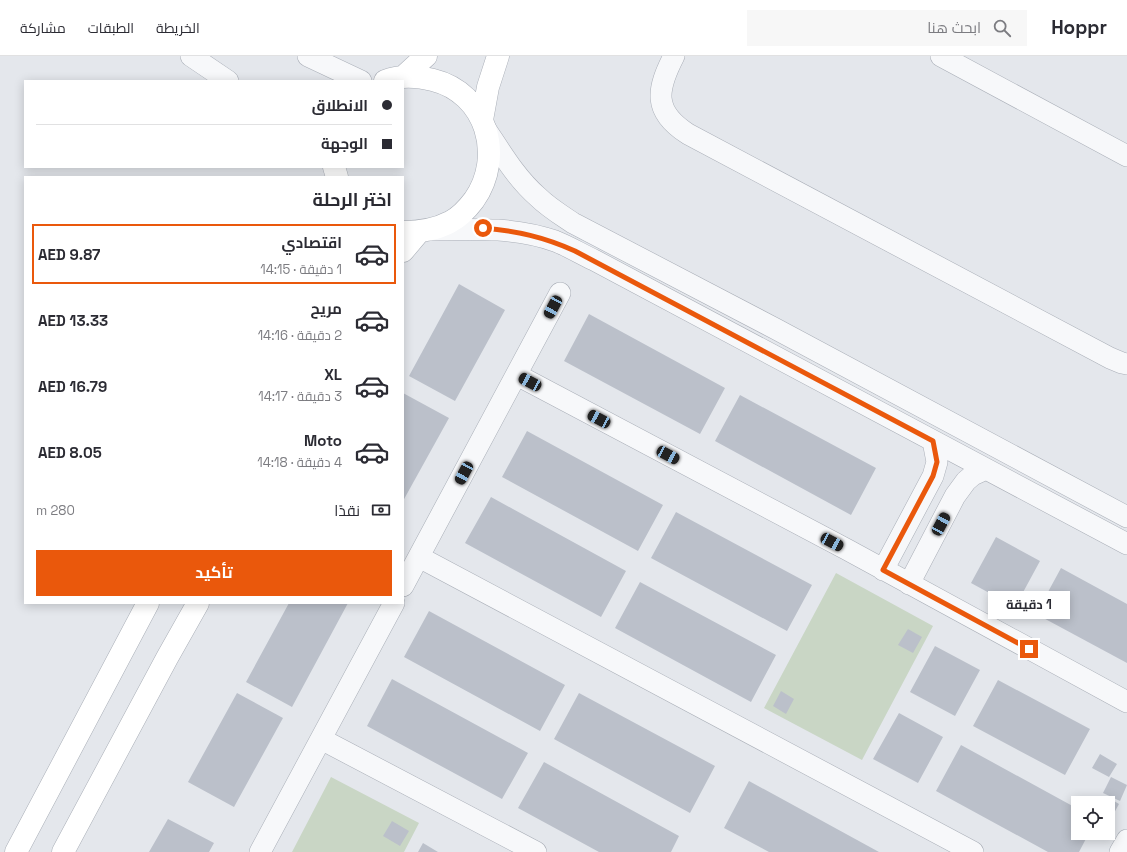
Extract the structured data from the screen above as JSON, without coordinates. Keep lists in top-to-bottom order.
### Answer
{
  "page": {
    "header": "Hoppr",
    "search": "ابحث هنا",
    "nav": ["الخريطة", "الطبقات", "مشاركة"],
    "banner": ["الانطلاق", "الوجهة"],
    "heading": "اختر الرحلة",
    "list": [
      {
        "name": "اقتصادي",
        "note": "1 دقيقة · 14:15",
        "value": "AED 9.87"
      },
      {
        "name": "مريح",
        "note": "2 دقيقة · 14:16",
        "value": "AED 13.33"
      },
      {
        "name": "XL",
        "note": "3 دقيقة · 14:17",
        "value": "AED 16.79"
      },
      {
        "name": "Moto",
        "note": "4 دقيقة · 14:18",
        "value": "AED 8.05"
      }
    ],
    "pay": ["نقدًا", "280 m"],
    "buttons": "تأكيد",
    "bubble": "1 دقيقة"
  }
}
